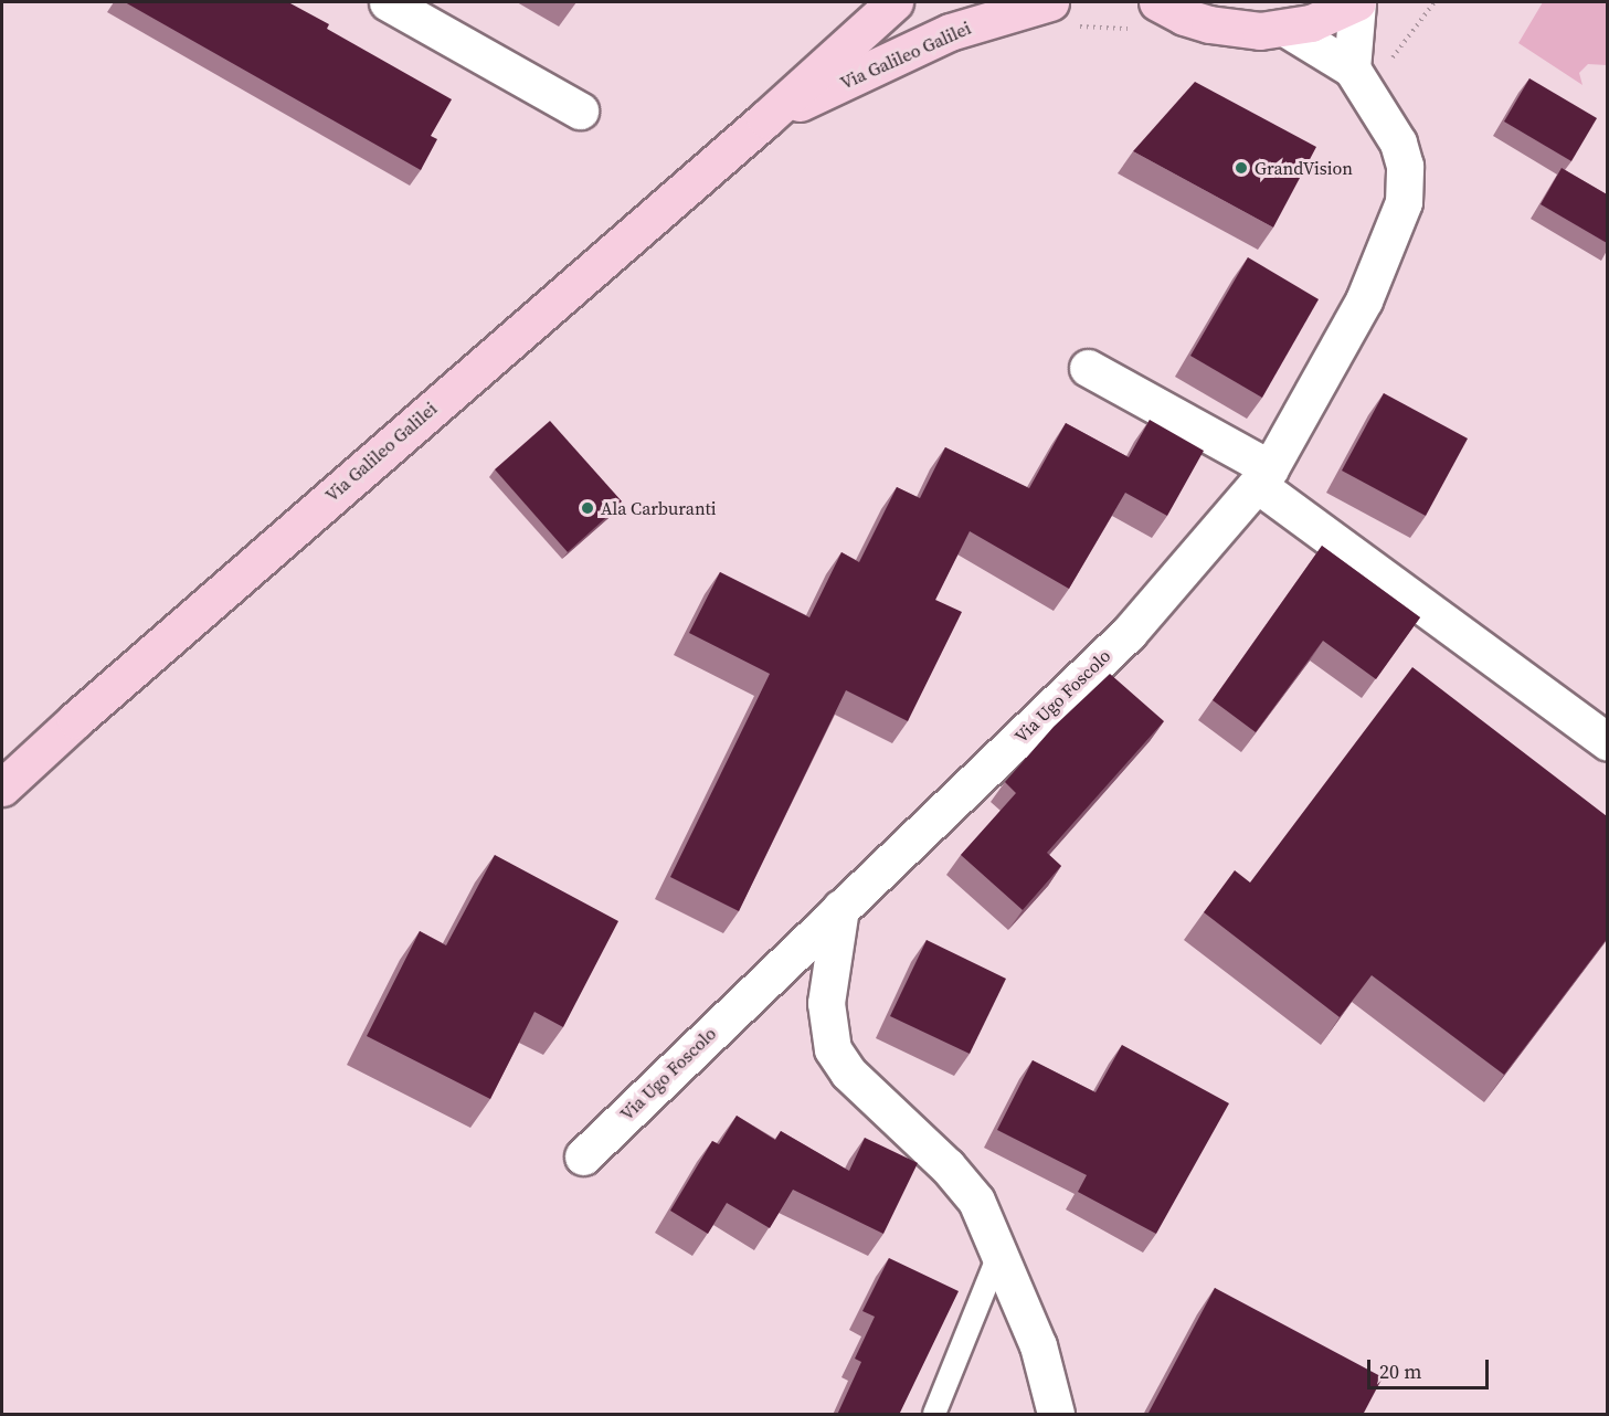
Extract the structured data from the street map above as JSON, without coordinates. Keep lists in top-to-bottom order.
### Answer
{
  "streets": {
    "main road": ["Via Galileo Galilei"],
    "street": ["Via Ugo Foscolo"]
  },
  "places": ["GrandVision", "Ala Carburanti"],
  "scale_bar": "20 m"
}
